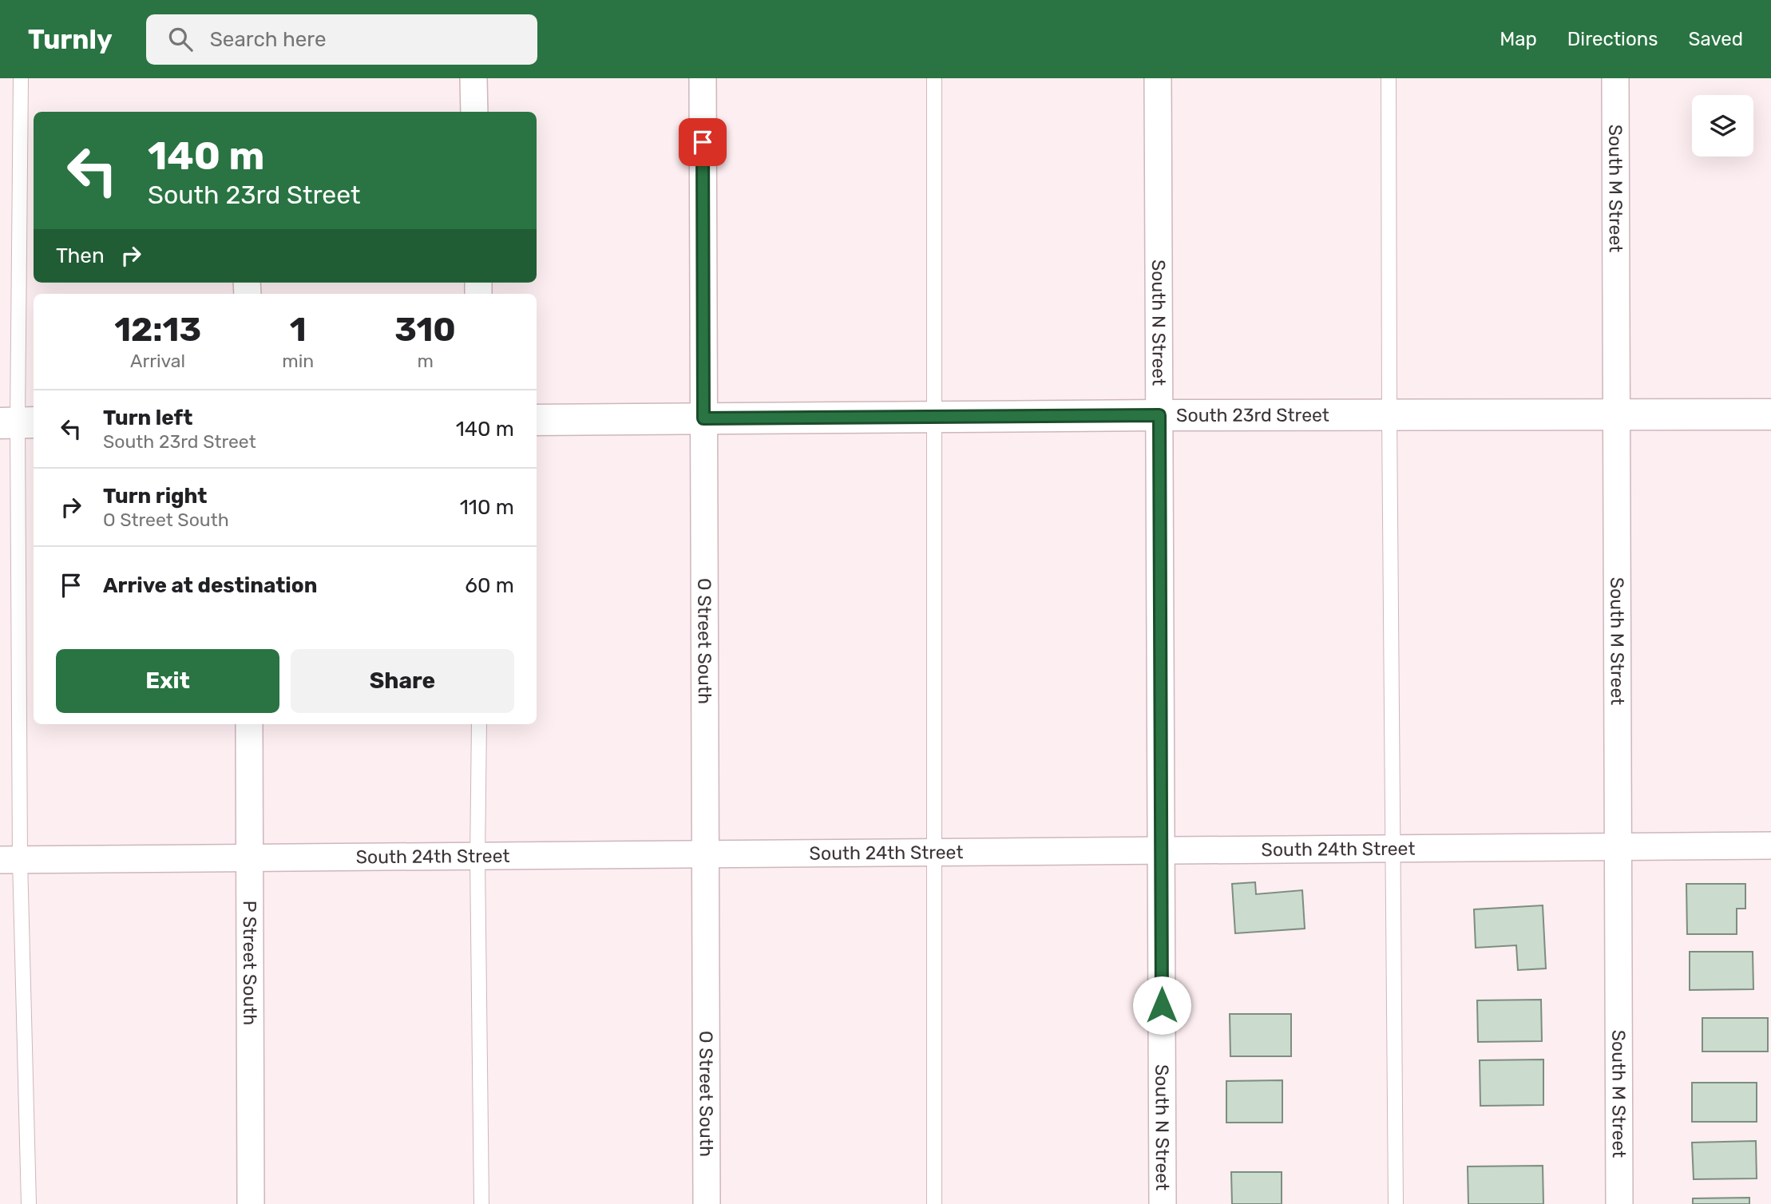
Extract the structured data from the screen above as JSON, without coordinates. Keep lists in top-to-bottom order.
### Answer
{
  "streets": {
    "street": [
      "South M Street",
      "South N Street",
      "South 23rd Street",
      "O Street South",
      "South 24th Street",
      "P Street South"
    ]
  },
  "crossings": [
    ["South M Street", "South 23rd Street"],
    ["South M Street", "South 24th Street"],
    ["South N Street", "South 23rd Street"],
    ["South N Street", "South 24th Street"],
    ["South 23rd Street", "O Street South"],
    ["O Street South", "South 24th Street"],
    ["South 24th Street", "P Street South"]
  ],
  "page": {
    "header": "Turnly",
    "search": "Search here",
    "nav": ["Map", "Directions", "Saved"],
    "turn": ["140 m", "South 23rd Street"],
    "then": "Then",
    "eta": [
      "12:13",
      "Arrival",
      "1",
      "min",
      "310",
      "m"
    ],
    "list": [
      {
        "name": "Turn left",
        "note": "South 23rd Street",
        "value": "140 m"
      },
      {
        "name": "Turn right",
        "note": "O Street South",
        "value": "110 m"
      },
      {
        "name": "Arrive at destination",
        "value": "60 m"
      }
    ],
    "buttons": ["Exit", "Share"]
  }
}
